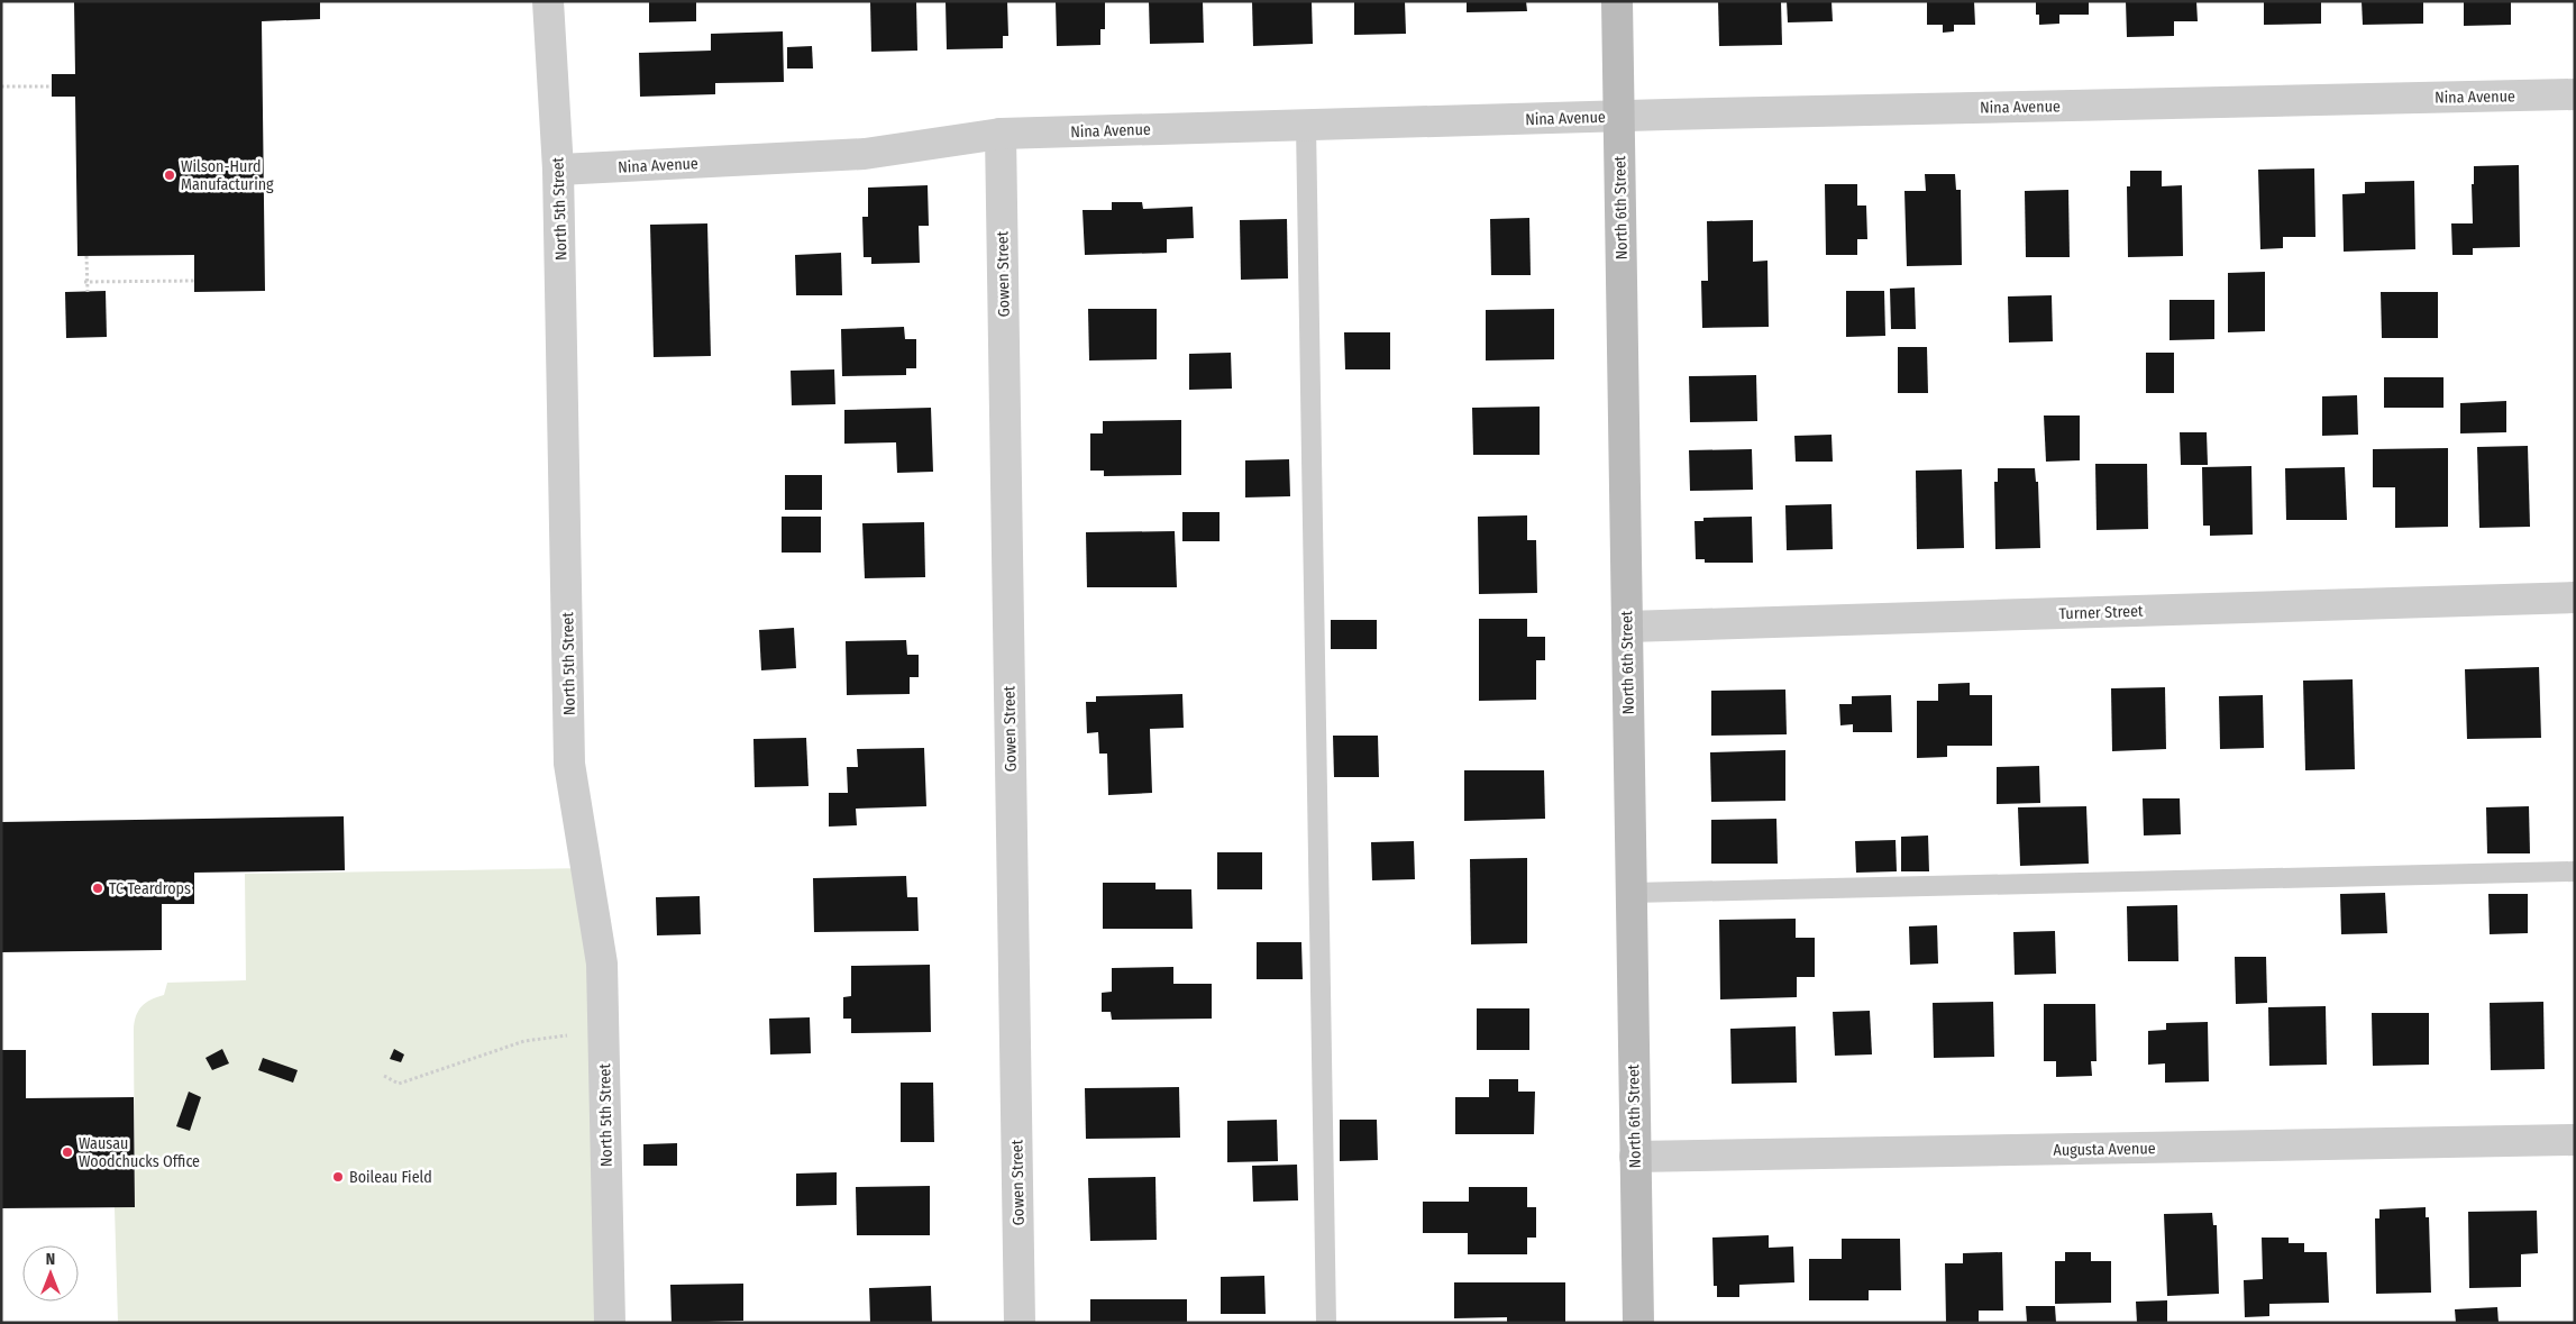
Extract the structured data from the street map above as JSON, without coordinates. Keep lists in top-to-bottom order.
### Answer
{
  "streets": {
    "main road": ["North 6th Street"],
    "street": [
      "Nina Avenue",
      "North 5th Street",
      "Gowen Street",
      "Turner Street",
      "Augusta Avenue"
    ]
  },
  "crossings": [
    ["Nina Avenue", "North 6th Street"],
    ["Nina Avenue", "North 5th Street"],
    ["Nina Avenue", "Gowen Street"],
    ["North 6th Street", "Turner Street"],
    ["North 6th Street", "Augusta Avenue"]
  ],
  "places": [
    "Wilson-Hurd Manufacturing",
    "TC Teardrops",
    "Wausau Woodchucks Office",
    "Boileau Field"
  ],
  "north": "top"
}
